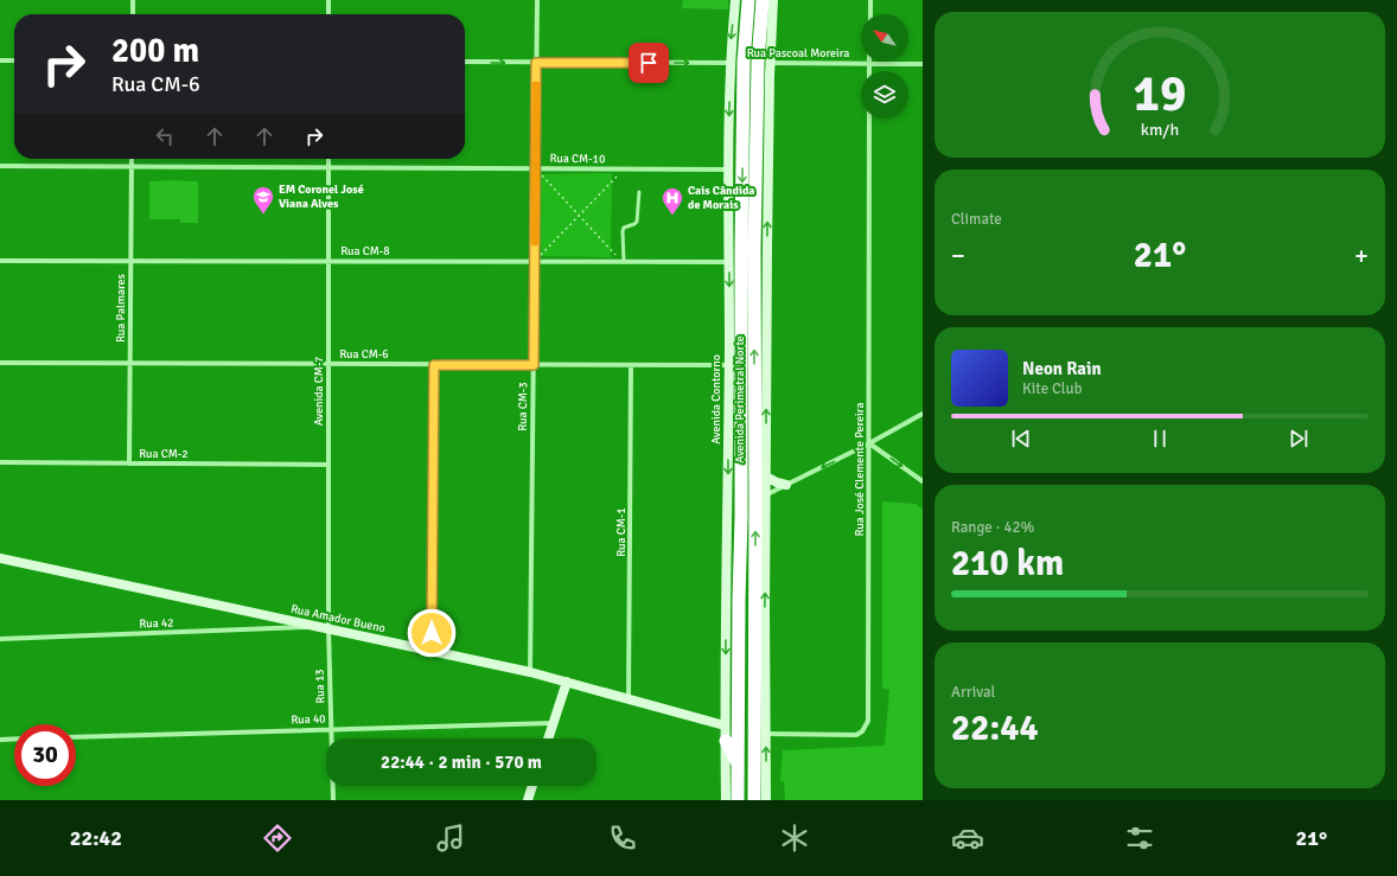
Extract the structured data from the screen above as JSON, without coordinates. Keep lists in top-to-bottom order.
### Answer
{
  "streets": {
    "highway": ["Avenida Perimetral Norte"],
    "street": [
      "Rua Pascoal Moreira",
      "Rua CM-10",
      "Rua CM-8",
      "Rua Palmares",
      "Rua CM-6",
      "Avenida CM-7",
      "Avenida Contorno",
      "Rua CM-3",
      "Rua CM-2",
      "Rua José Clemente Pereira",
      "Rua CM-1",
      "Rua Amador Bueno",
      "Rua 42",
      "Rua 13",
      "Rua 40"
    ]
  },
  "crossings": [
    ["Rua Pascoal Moreira", "Avenida Contorno"],
    ["Rua Pascoal Moreira", "Avenida Perimetral Norte"],
    ["Rua Pascoal Moreira", "Rua CM-3"],
    ["Rua CM-10", "Rua Palmares"],
    ["Rua CM-10", "Avenida CM-7"],
    ["Rua CM-10", "Avenida Contorno"],
    ["Rua CM-10", "Rua CM-3"],
    ["Rua CM-8", "Rua Palmares"],
    ["Rua CM-8", "Avenida CM-7"],
    ["Rua CM-8", "Avenida Contorno"],
    ["Rua CM-8", "Rua CM-3"],
    ["Rua Palmares", "Rua CM-6"],
    ["Rua Palmares", "Rua CM-2"],
    ["Rua CM-6", "Avenida CM-7"],
    ["Rua CM-6", "Avenida Contorno"],
    ["Rua CM-6", "Rua CM-3"],
    ["Rua CM-6", "Rua CM-1"],
    ["Avenida CM-7", "Rua CM-2"],
    ["Avenida CM-7", "Rua Amador Bueno"],
    ["Avenida CM-7", "Rua 13"],
    ["Avenida Contorno", "Rua Amador Bueno"],
    ["Rua CM-3", "Rua Amador Bueno"],
    ["Rua CM-1", "Rua Amador Bueno"],
    ["Rua Amador Bueno", "Rua 42"],
    ["Rua Amador Bueno", "Rua 13"],
    ["Rua 13", "Rua 40"]
  ],
  "one_way": ["Rua Pascoal Moreira"],
  "places": {
    "school or university": ["EM Coronel José Viana Alves"],
    "hospital": ["Cais Cândida de Morais"]
  },
  "north": "top left",
  "page": {
    "turn": ["200 m", "Rua CM-6"],
    "tile": [
      "Climate",
      ["Range · 42%", "210 km"],
      ["Arrival", "22:44"]
    ],
    "heat": ["−", "21°", "+"],
    "song": ["Neon Rain", "Kite Club"],
    "limit": "30",
    "trip": "22:44 · 2 min · 570 m",
    "tabs": ["22:42", "21°"],
    "gauge": ["19", "km/h"]
  }
}
